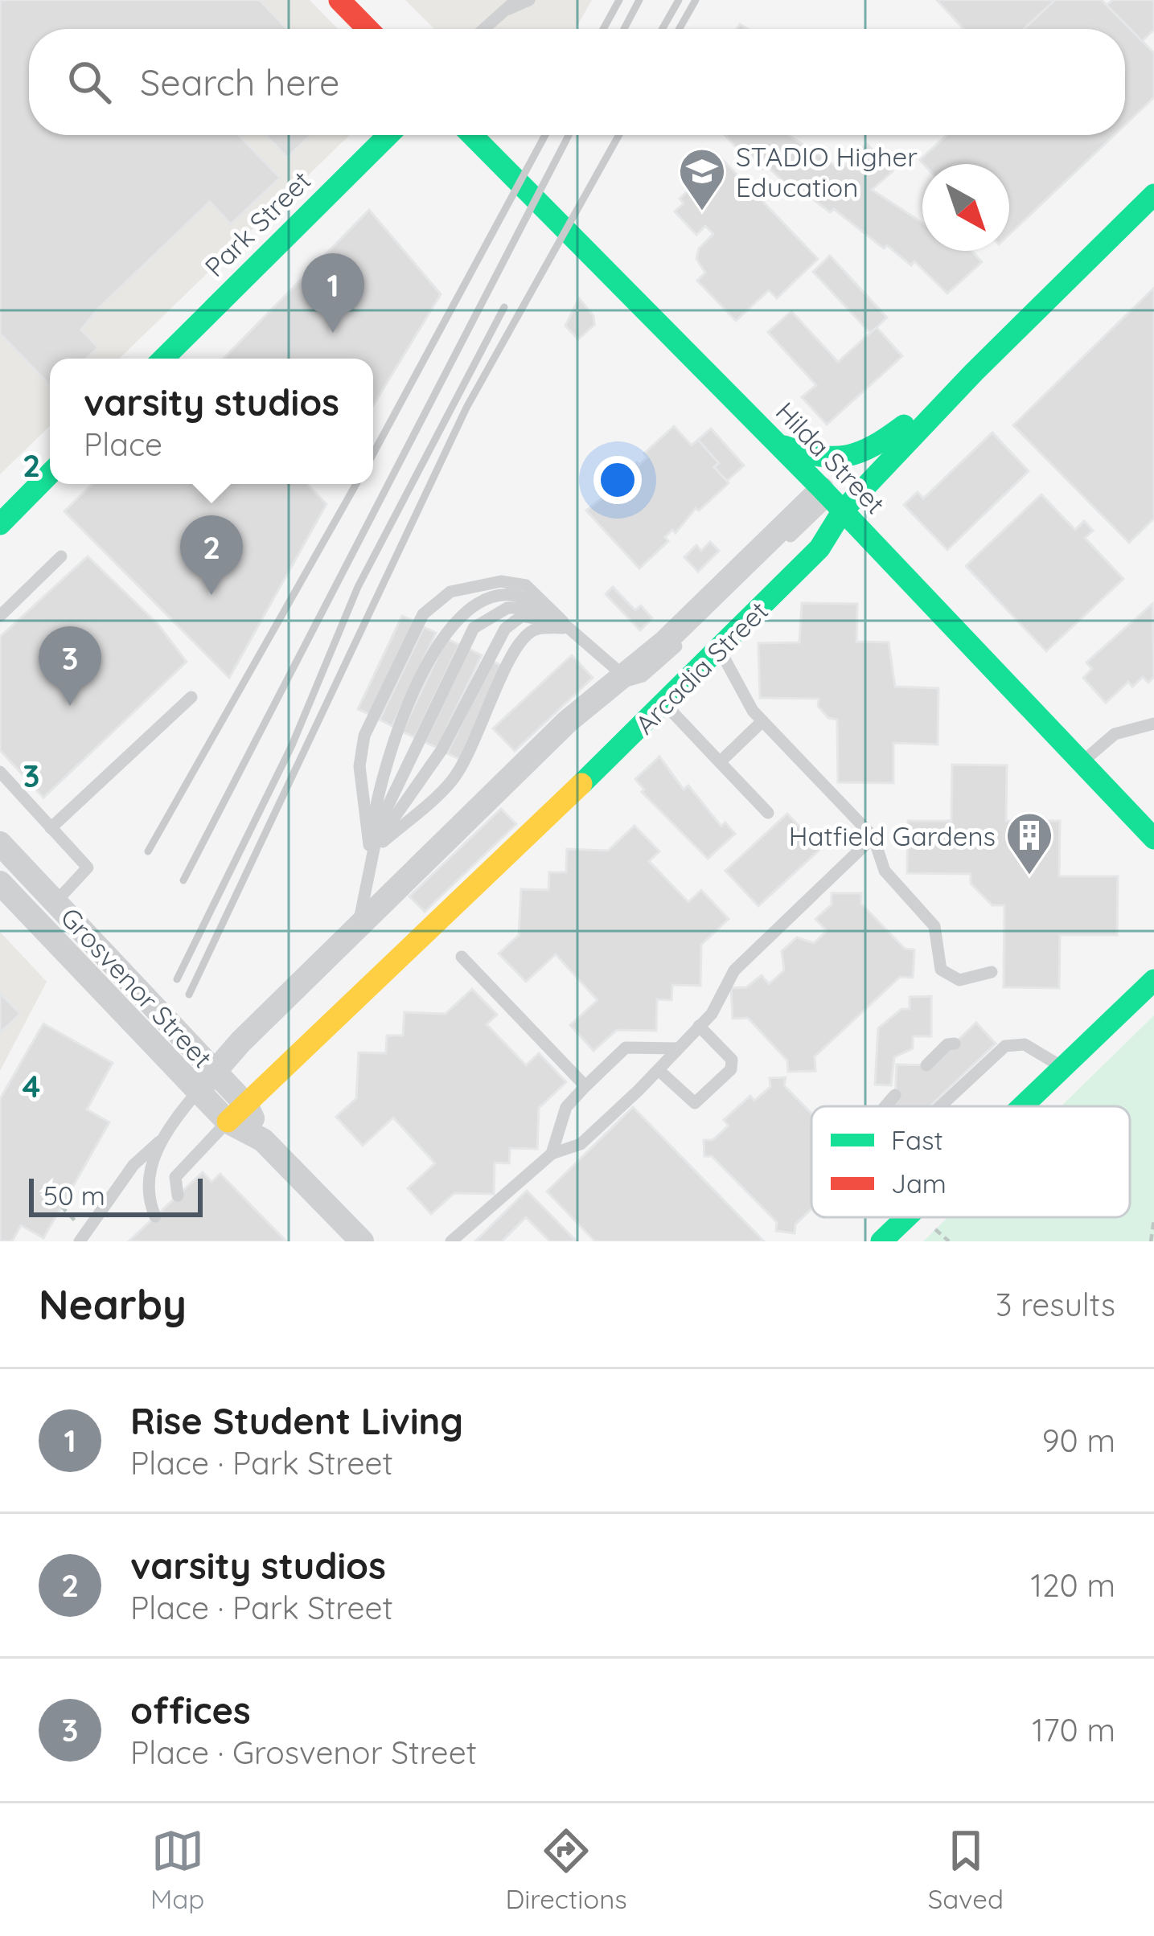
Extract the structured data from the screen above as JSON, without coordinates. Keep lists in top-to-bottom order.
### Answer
{
  "streets": {
    "street": [
      "Park Street",
      "Hilda Street",
      "Arcadia Street",
      "Grosvenor Street"
    ]
  },
  "crossings": [
    ["Hilda Street", "Arcadia Street"],
    ["Arcadia Street", "Grosvenor Street"]
  ],
  "places": {
    "school or university": ["STADIO Higher Education"],
    "building": ["Hatfield Gardens"]
  },
  "legend": ["Fast", "Jam"],
  "scale_bar": "50 m",
  "north": "bottom right",
  "page": {
    "search": "Search here",
    "pins": ["1", "2", "3"],
    "popup": ["varsity studios", "Place"],
    "scale": "50 m",
    "heading": ["Nearby", "3 results"],
    "list": [
      {
        "mark": "1",
        "name": "Rise Student Living",
        "note": "Place · Park Street",
        "value": "90 m"
      },
      {
        "mark": "2",
        "name": "varsity studios",
        "note": "Place · Park Street",
        "value": "120 m"
      },
      {
        "mark": "3",
        "name": "offices",
        "note": "Place · Grosvenor Street",
        "value": "170 m"
      }
    ],
    "nav": ["Map", "Directions", "Saved"]
  },
  "grid": {
    "rows": ["2", "3", "4"]
  }
}
